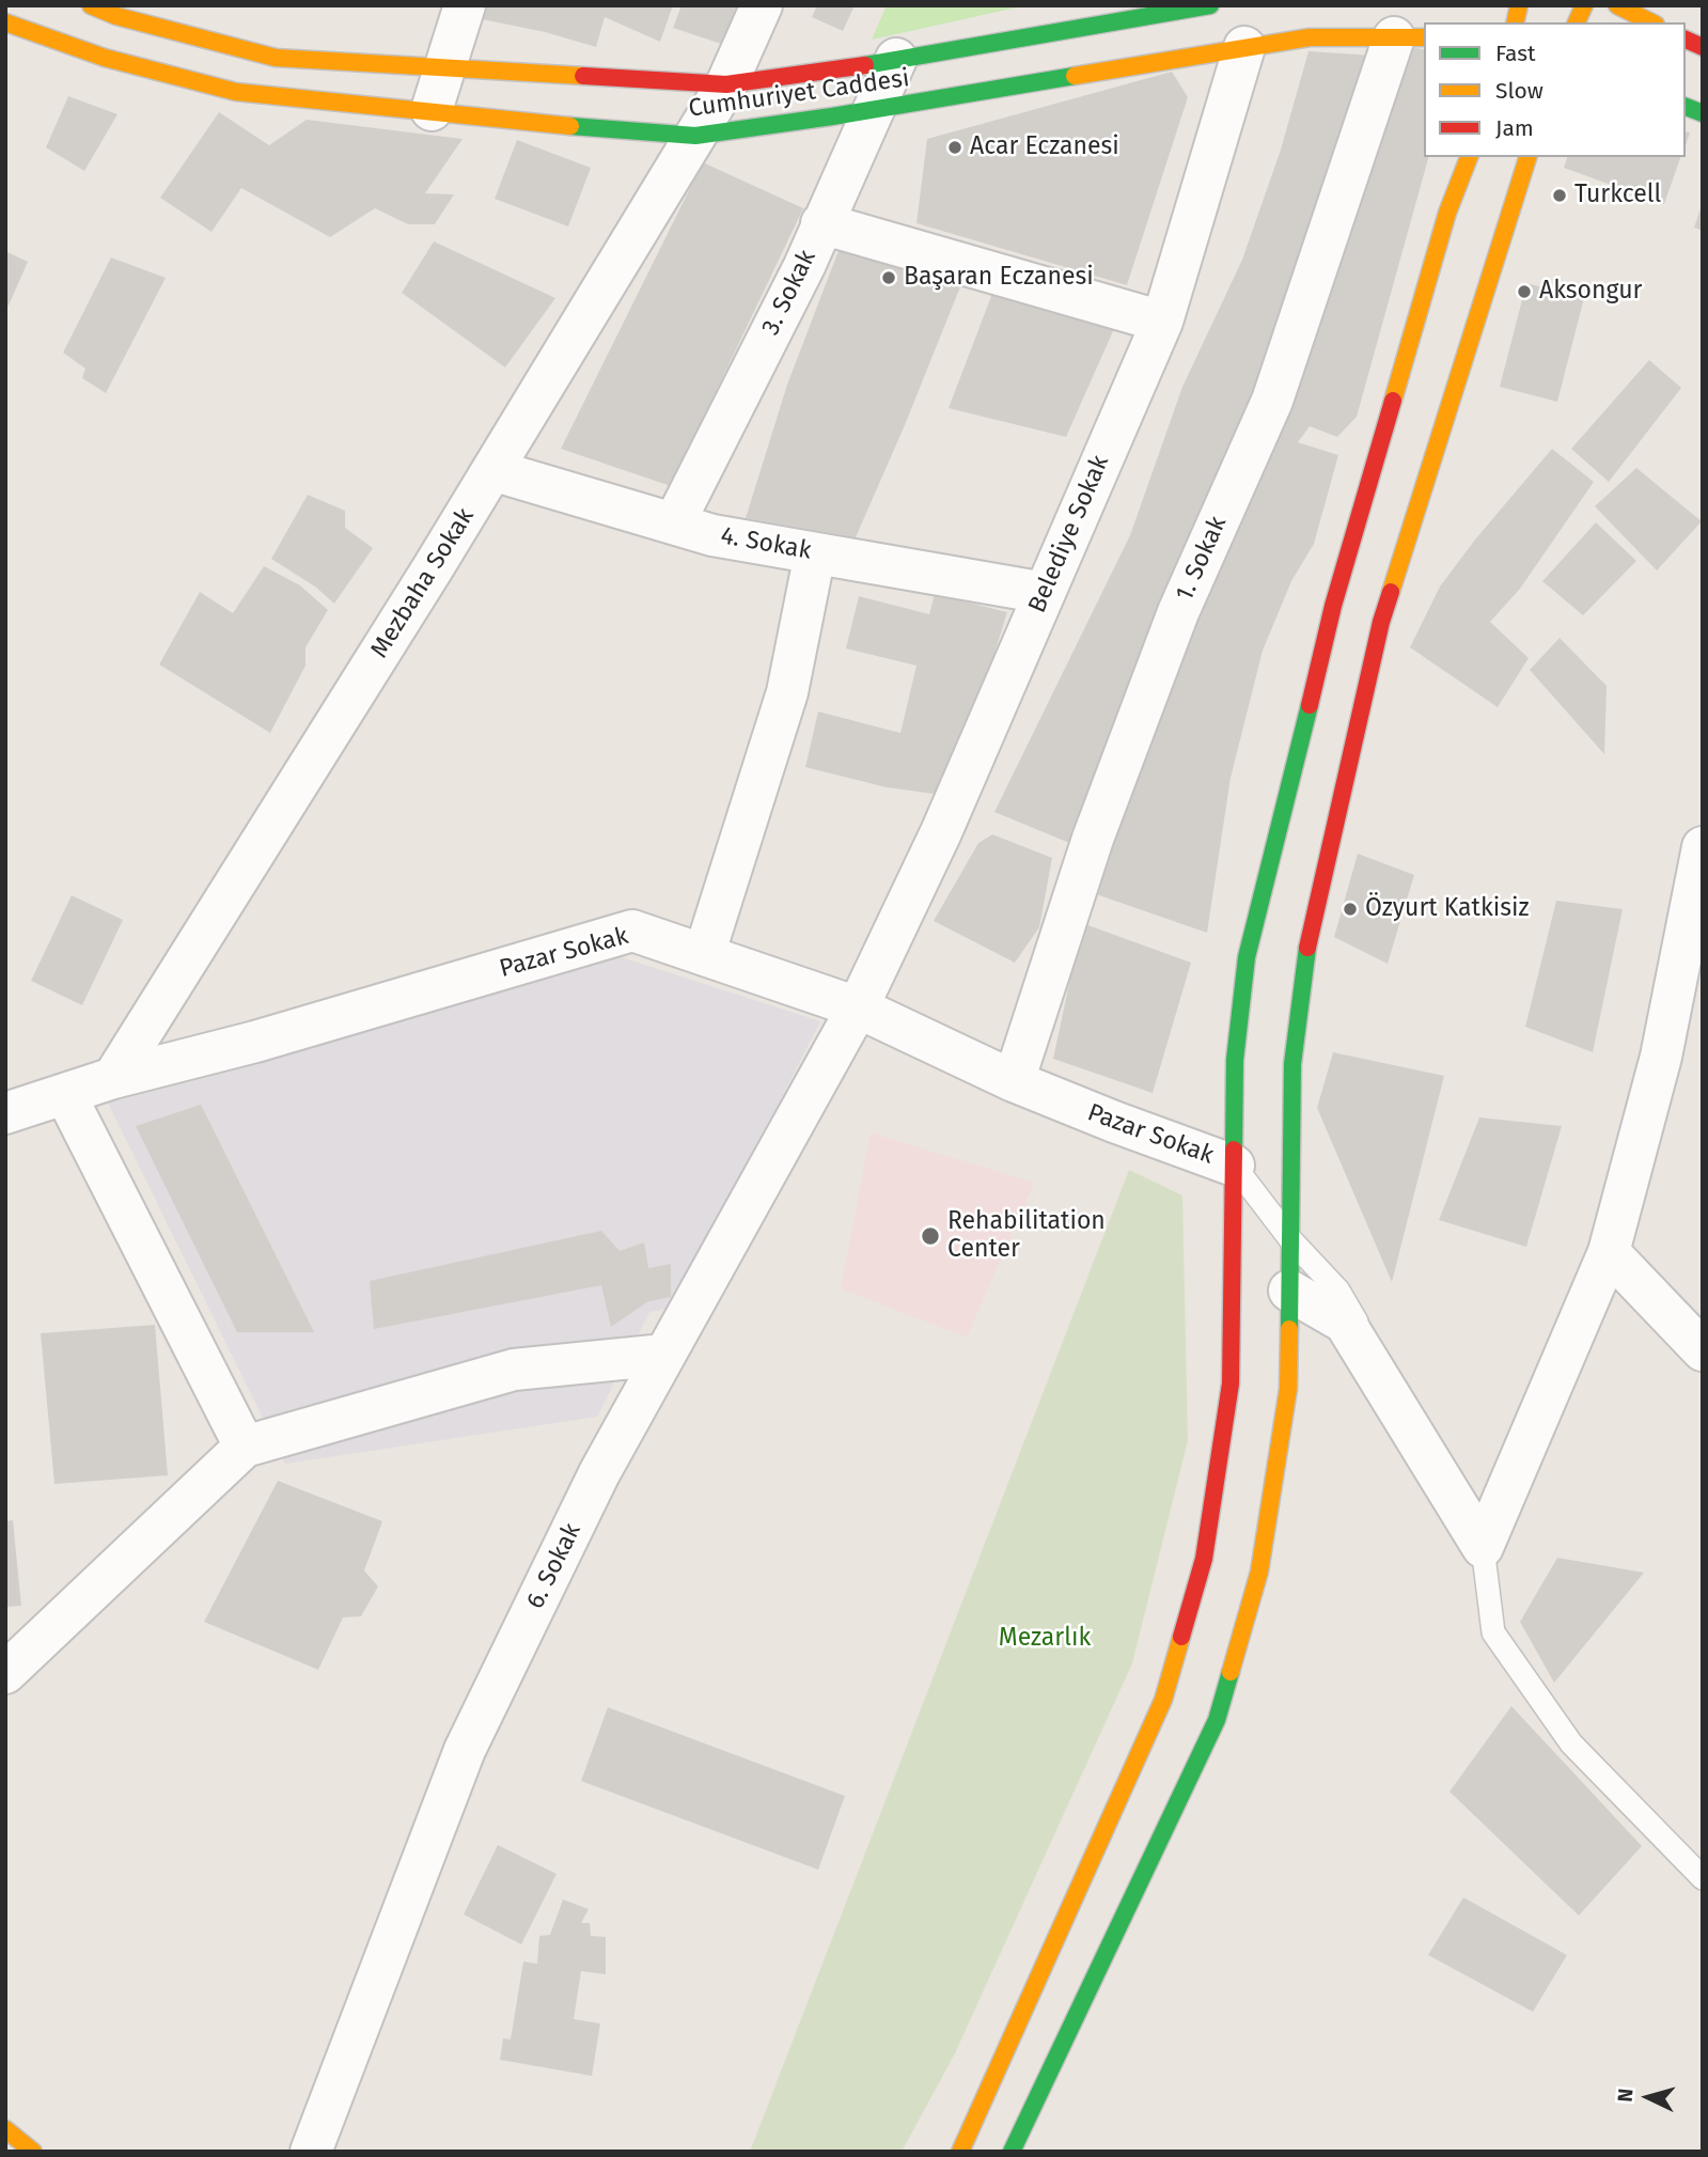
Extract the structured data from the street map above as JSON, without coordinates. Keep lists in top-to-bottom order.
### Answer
{
  "streets": {
    "street": [
      "Cumhuriyet Caddesi",
      "3. Sokak",
      "Belediye Sokak",
      "4. Sokak",
      "1. Sokak",
      "Mezbaha Sokak",
      "Pazar Sokak",
      "6. Sokak"
    ]
  },
  "crossings": [
    ["Cumhuriyet Caddesi", "3. Sokak"],
    ["Cumhuriyet Caddesi", "Belediye Sokak"],
    ["Cumhuriyet Caddesi", "1. Sokak"],
    ["Cumhuriyet Caddesi", "Mezbaha Sokak"],
    ["3. Sokak", "4. Sokak"],
    ["Belediye Sokak", "4. Sokak"],
    ["Belediye Sokak", "Pazar Sokak"],
    ["Belediye Sokak", "6. Sokak"],
    ["4. Sokak", "Mezbaha Sokak"],
    ["1. Sokak", "Pazar Sokak"],
    ["Mezbaha Sokak", "Pazar Sokak"],
    ["Pazar Sokak", "6. Sokak"]
  ],
  "parks": ["Mezarlık"],
  "places": [
    "Acar Eczanesi",
    "Turkcell",
    "Başaran Eczanesi",
    "Aksongur",
    "Özyurt Katkisiz",
    "Rehabilitation Center"
  ],
  "legend": ["Fast", "Slow", "Jam"],
  "north": "left"
}
